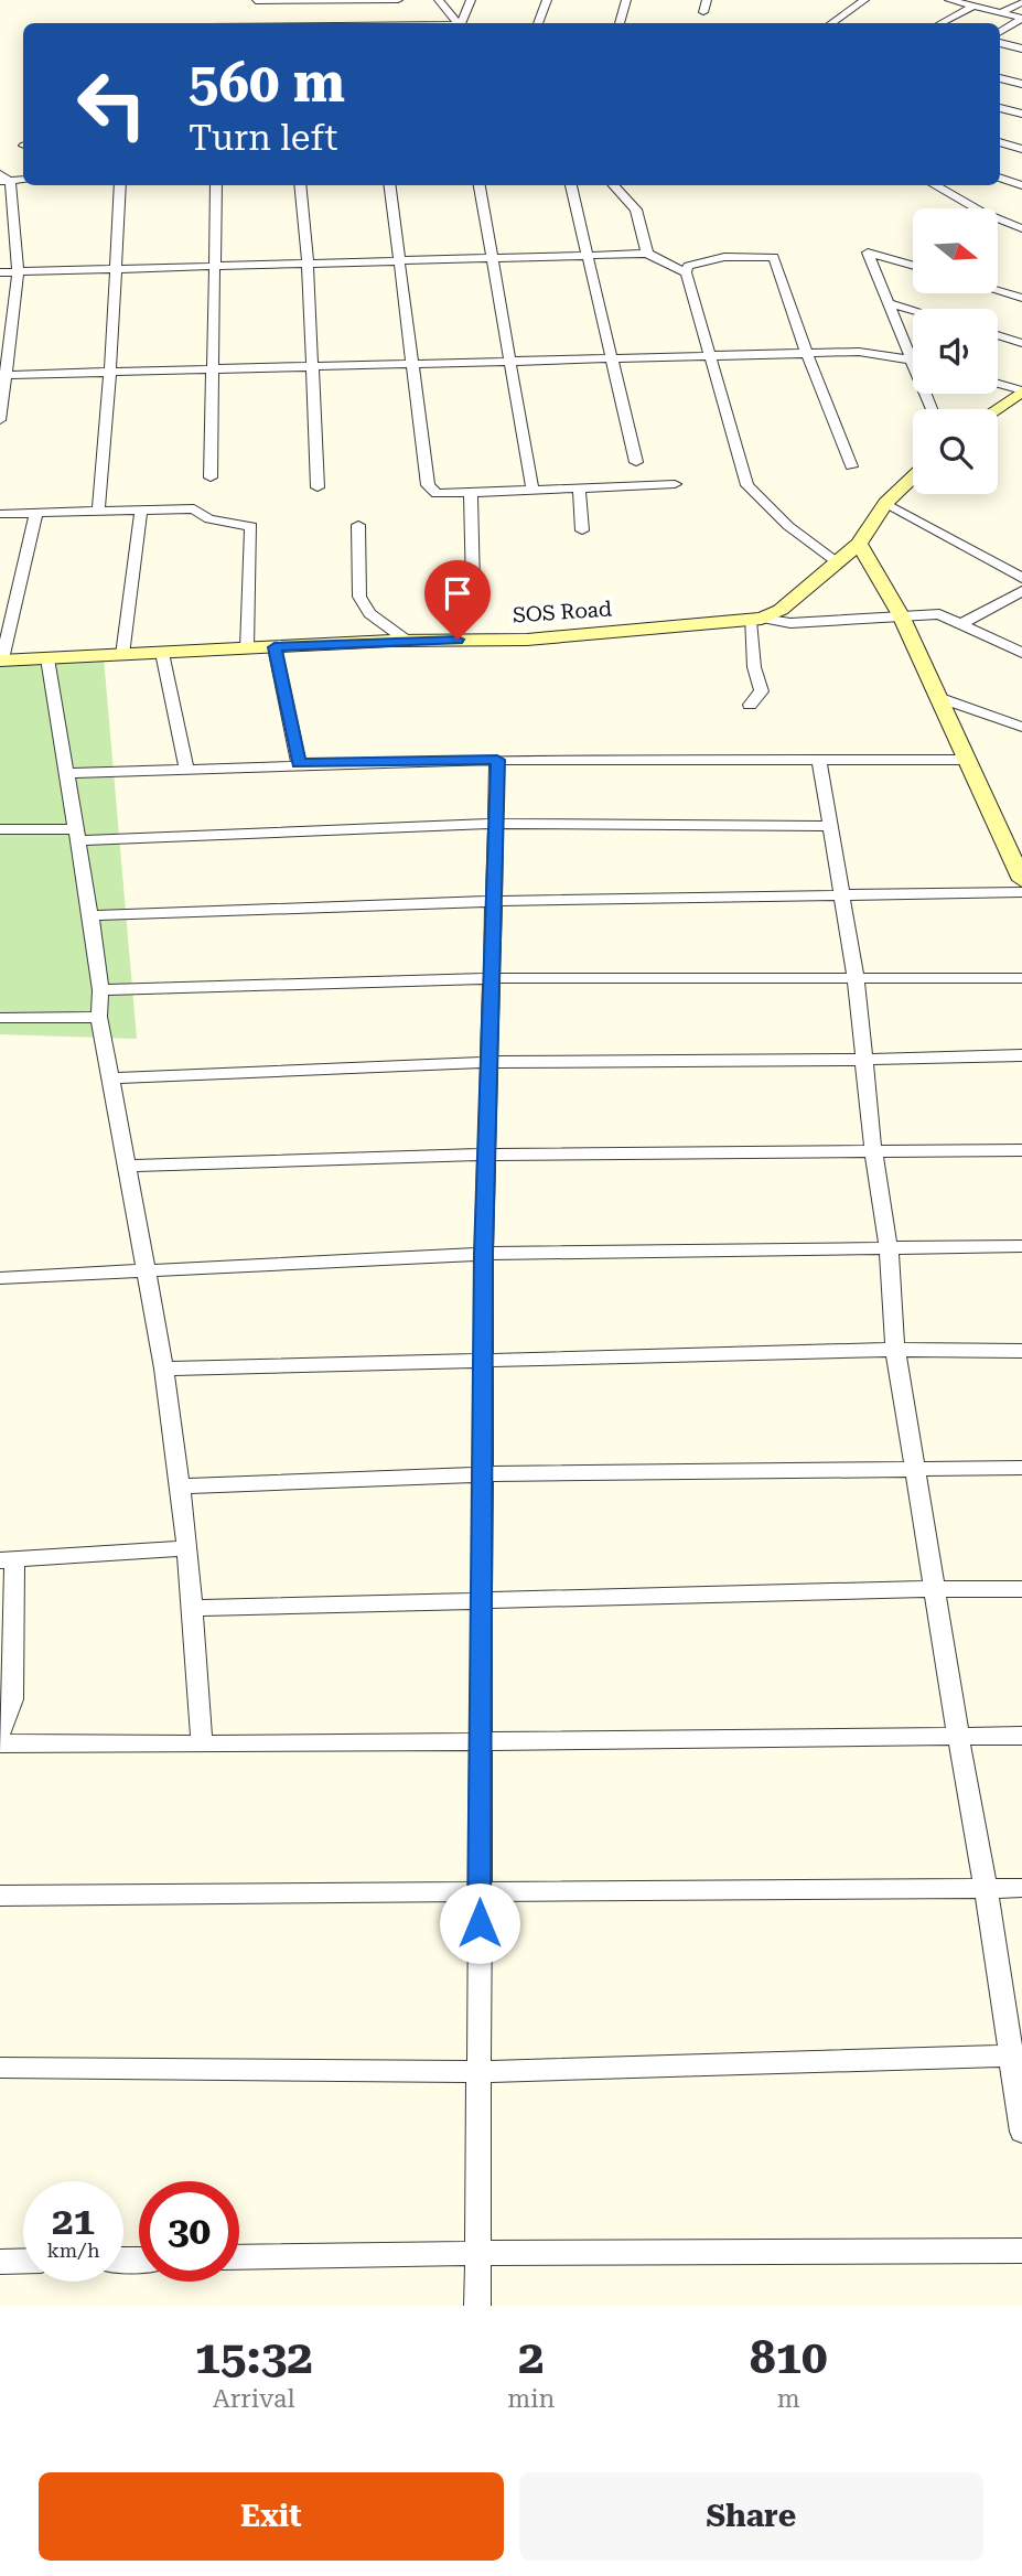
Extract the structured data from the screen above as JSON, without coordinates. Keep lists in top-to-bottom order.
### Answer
{
  "streets": {
    "street": ["SOS Road"]
  },
  "north": "right",
  "page": {
    "turn": ["560 m", "Turn left"],
    "speed": "21 km/h",
    "limit": "30",
    "eta": [
      "15:32",
      "Arrival",
      "2",
      "min",
      "810",
      "m"
    ],
    "buttons": ["Exit", "Share"]
  }
}
